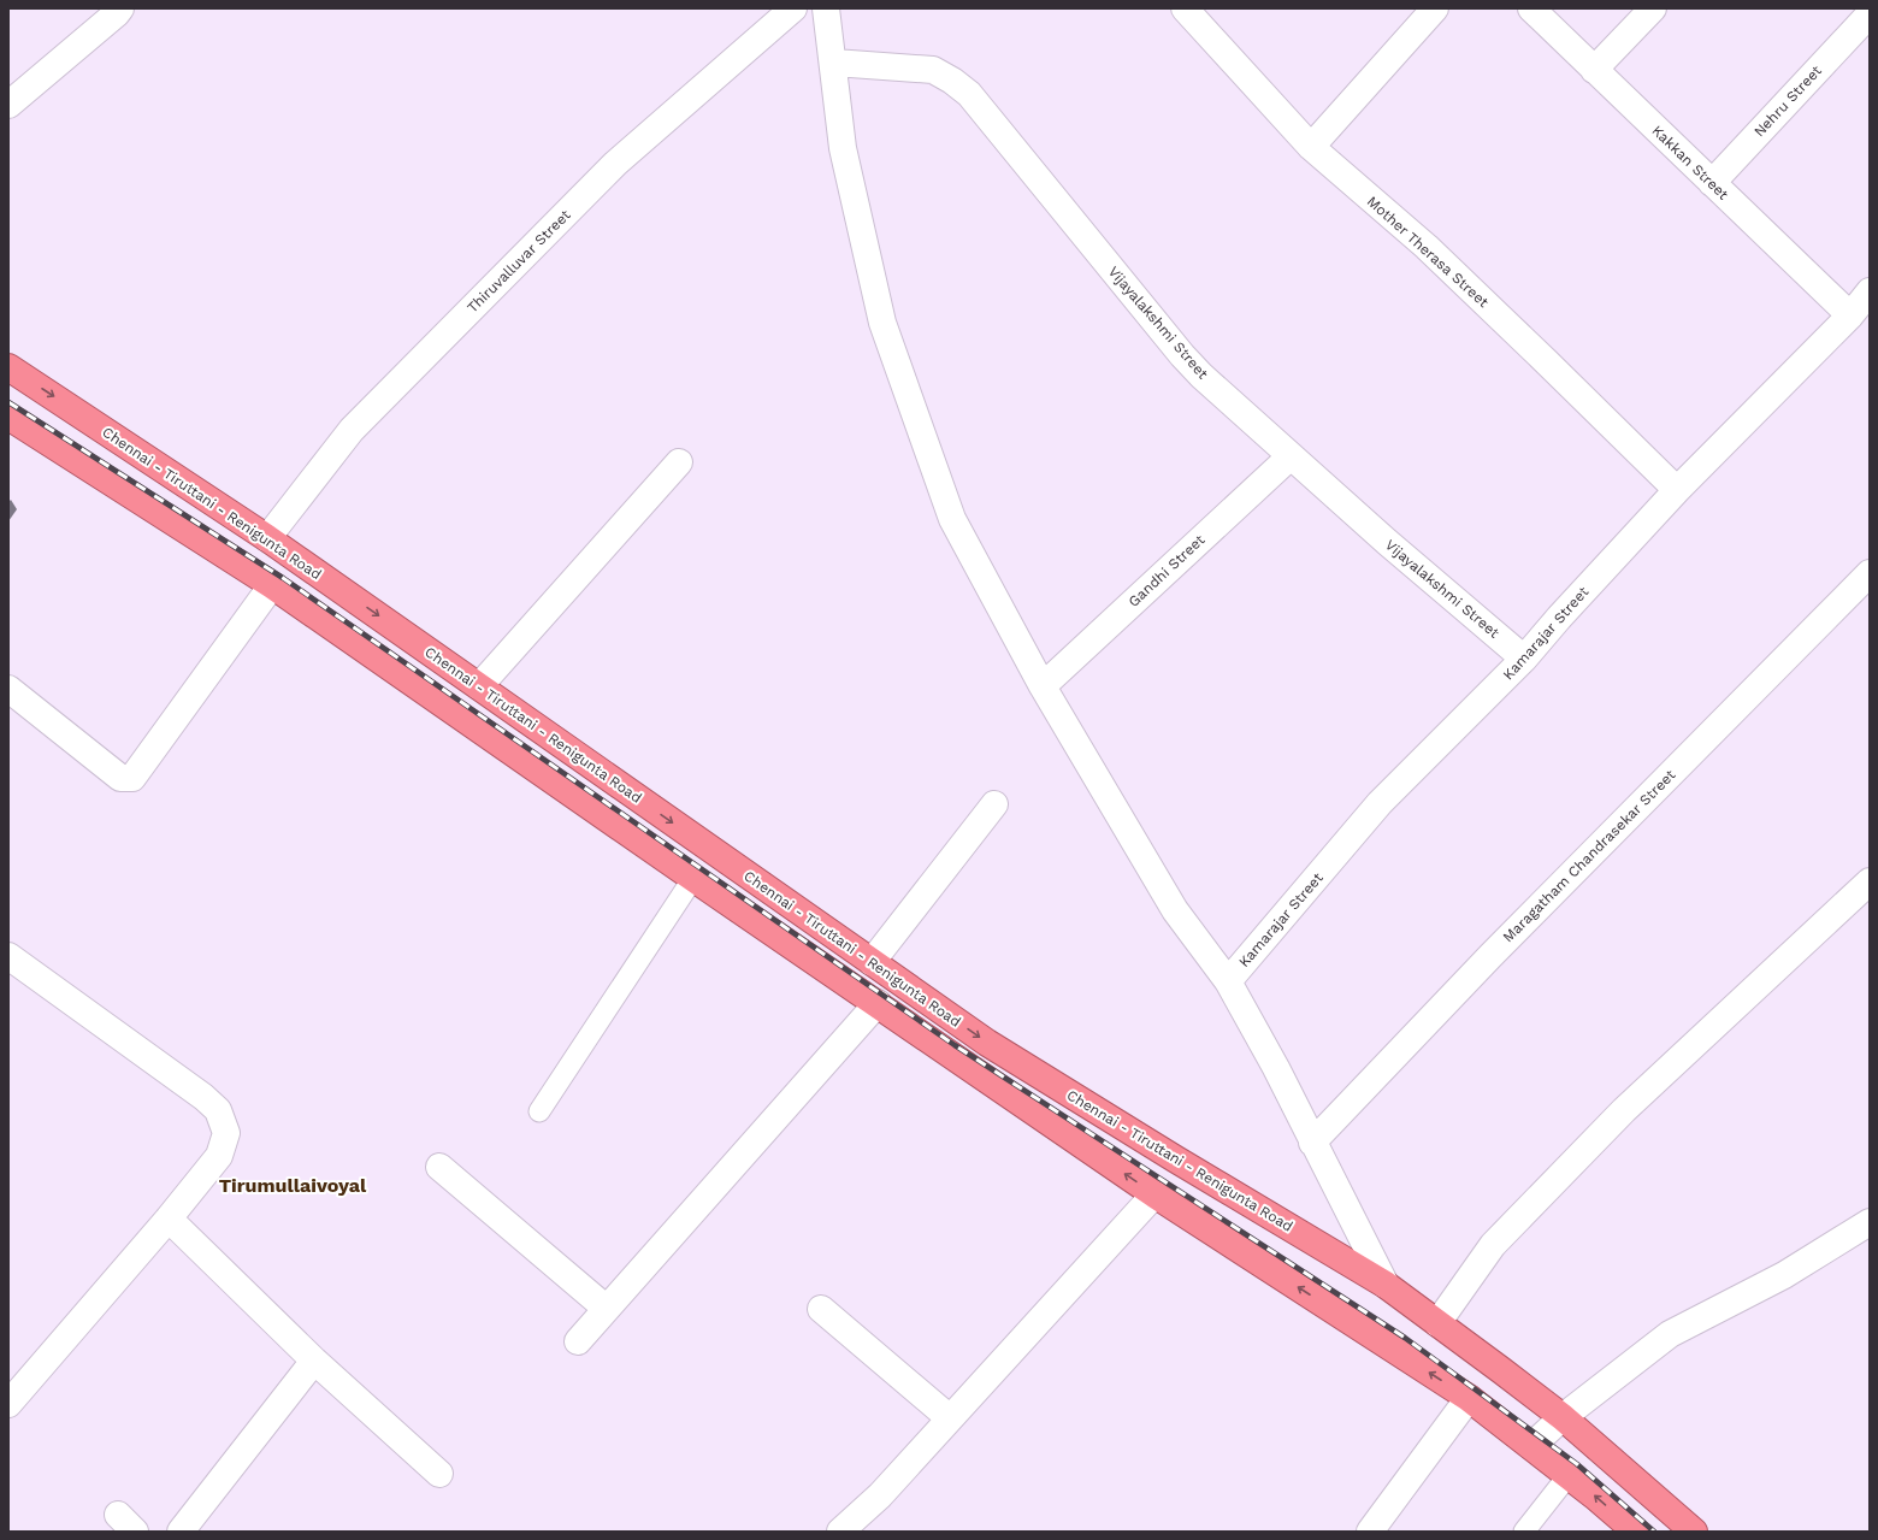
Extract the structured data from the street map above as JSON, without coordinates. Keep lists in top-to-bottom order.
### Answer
{
  "streets": {
    "highway": ["Chennai - Tiruttani - Renigunta Road"],
    "street": [
      "Nehru Street",
      "Kakkan Street",
      "Mother Therasa Street",
      "Thiruvalluvar Street",
      "Vijayalakshmi Street",
      "Gandhi Street",
      "Kamarajar Street",
      "Maragatham Chandrasekar Street"
    ]
  },
  "crossings": [
    ["Nehru Street", "Kakkan Street"],
    ["Kakkan Street", "Kamarajar Street"],
    ["Mother Therasa Street", "Kamarajar Street"],
    ["Thiruvalluvar Street", "Chennai - Tiruttani - Renigunta Road"],
    ["Vijayalakshmi Street", "Gandhi Street"],
    ["Vijayalakshmi Street", "Kamarajar Street"]
  ],
  "districts": ["Tirumullaivoyal"]
}
